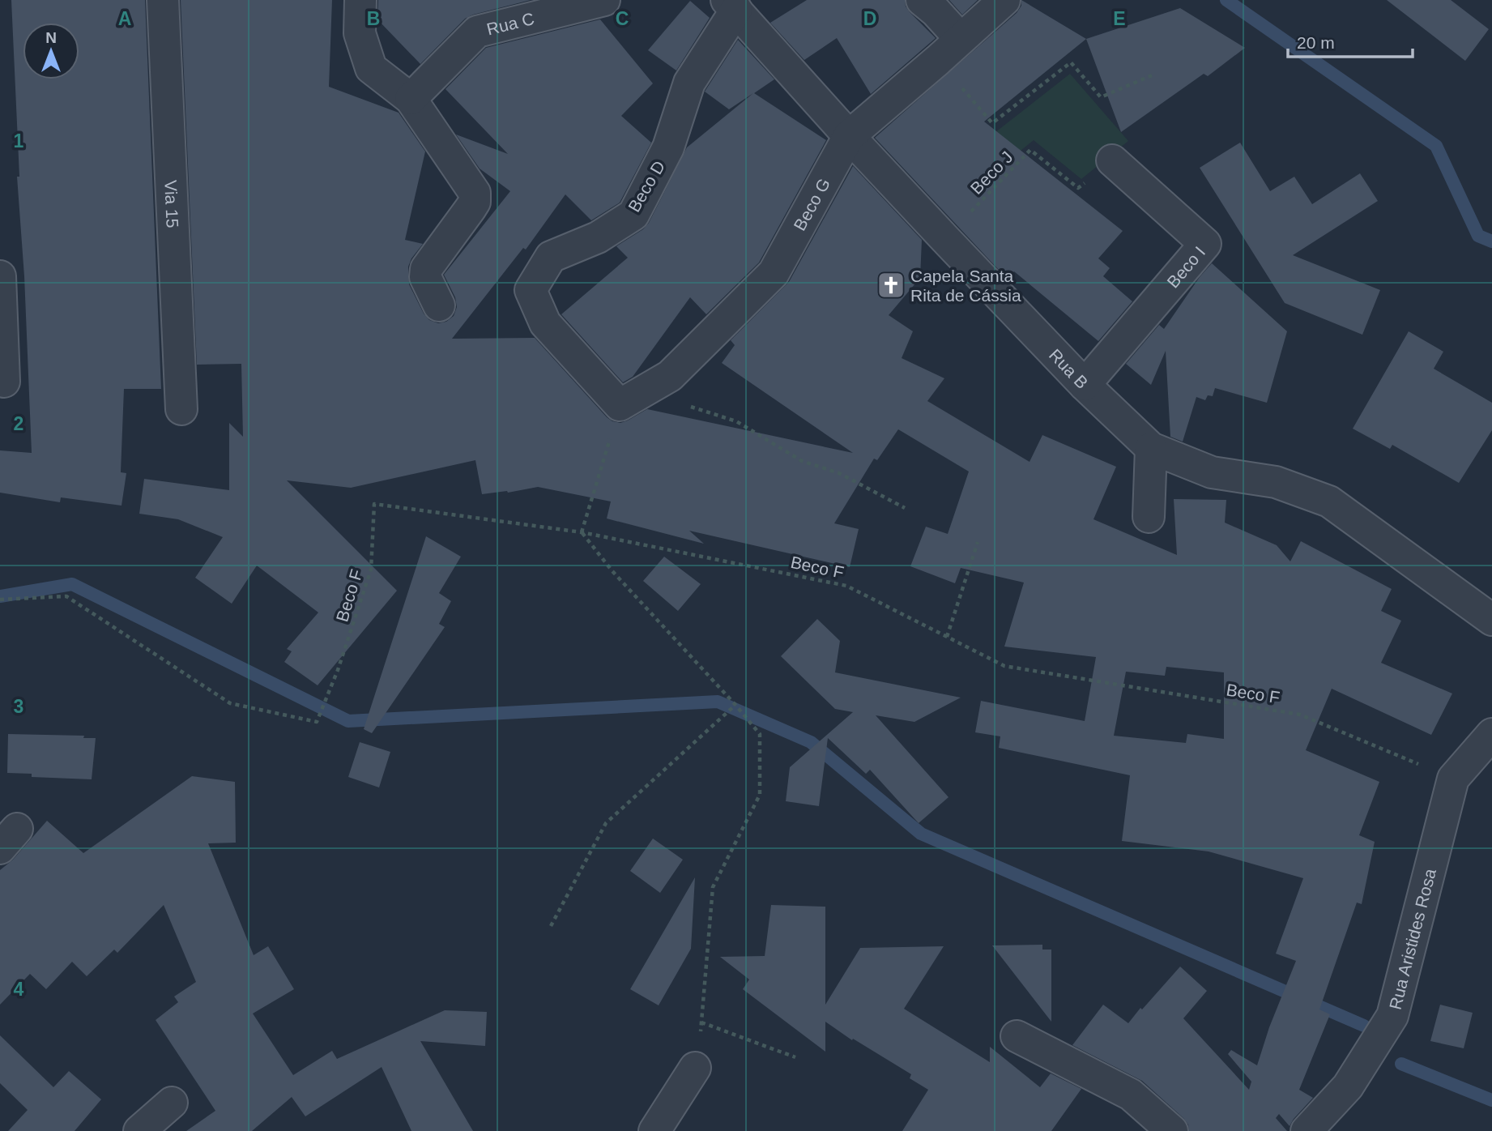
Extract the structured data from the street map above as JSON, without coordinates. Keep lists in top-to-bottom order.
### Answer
{
  "streets": {
    "street": [
      "Rua C",
      "Beco D",
      "Beco G",
      "Via 15",
      "Beco I",
      "Rua B",
      "Rua Aristides Rosa"
    ],
    "path": ["Beco J", "Beco F"]
  },
  "crossings": [
    ["Beco J", "Beco I"],
    ["Beco J", "Rua B"],
    ["Beco D", "Beco G"],
    ["Beco D", "Rua B"],
    ["Beco G", "Rua B"],
    ["Beco I", "Rua B"],
    ["Beco F", "Rua Aristides Rosa"]
  ],
  "places": {
    "church": ["Capela Santa Rita de Cássia"]
  },
  "scale_bar": "20 m",
  "north": "top",
  "grid": {
    "columns": [
      "A",
      "B",
      "C",
      "D",
      "E"
    ],
    "rows": [
      "1",
      "2",
      "3",
      "4"
    ]
  }
}
